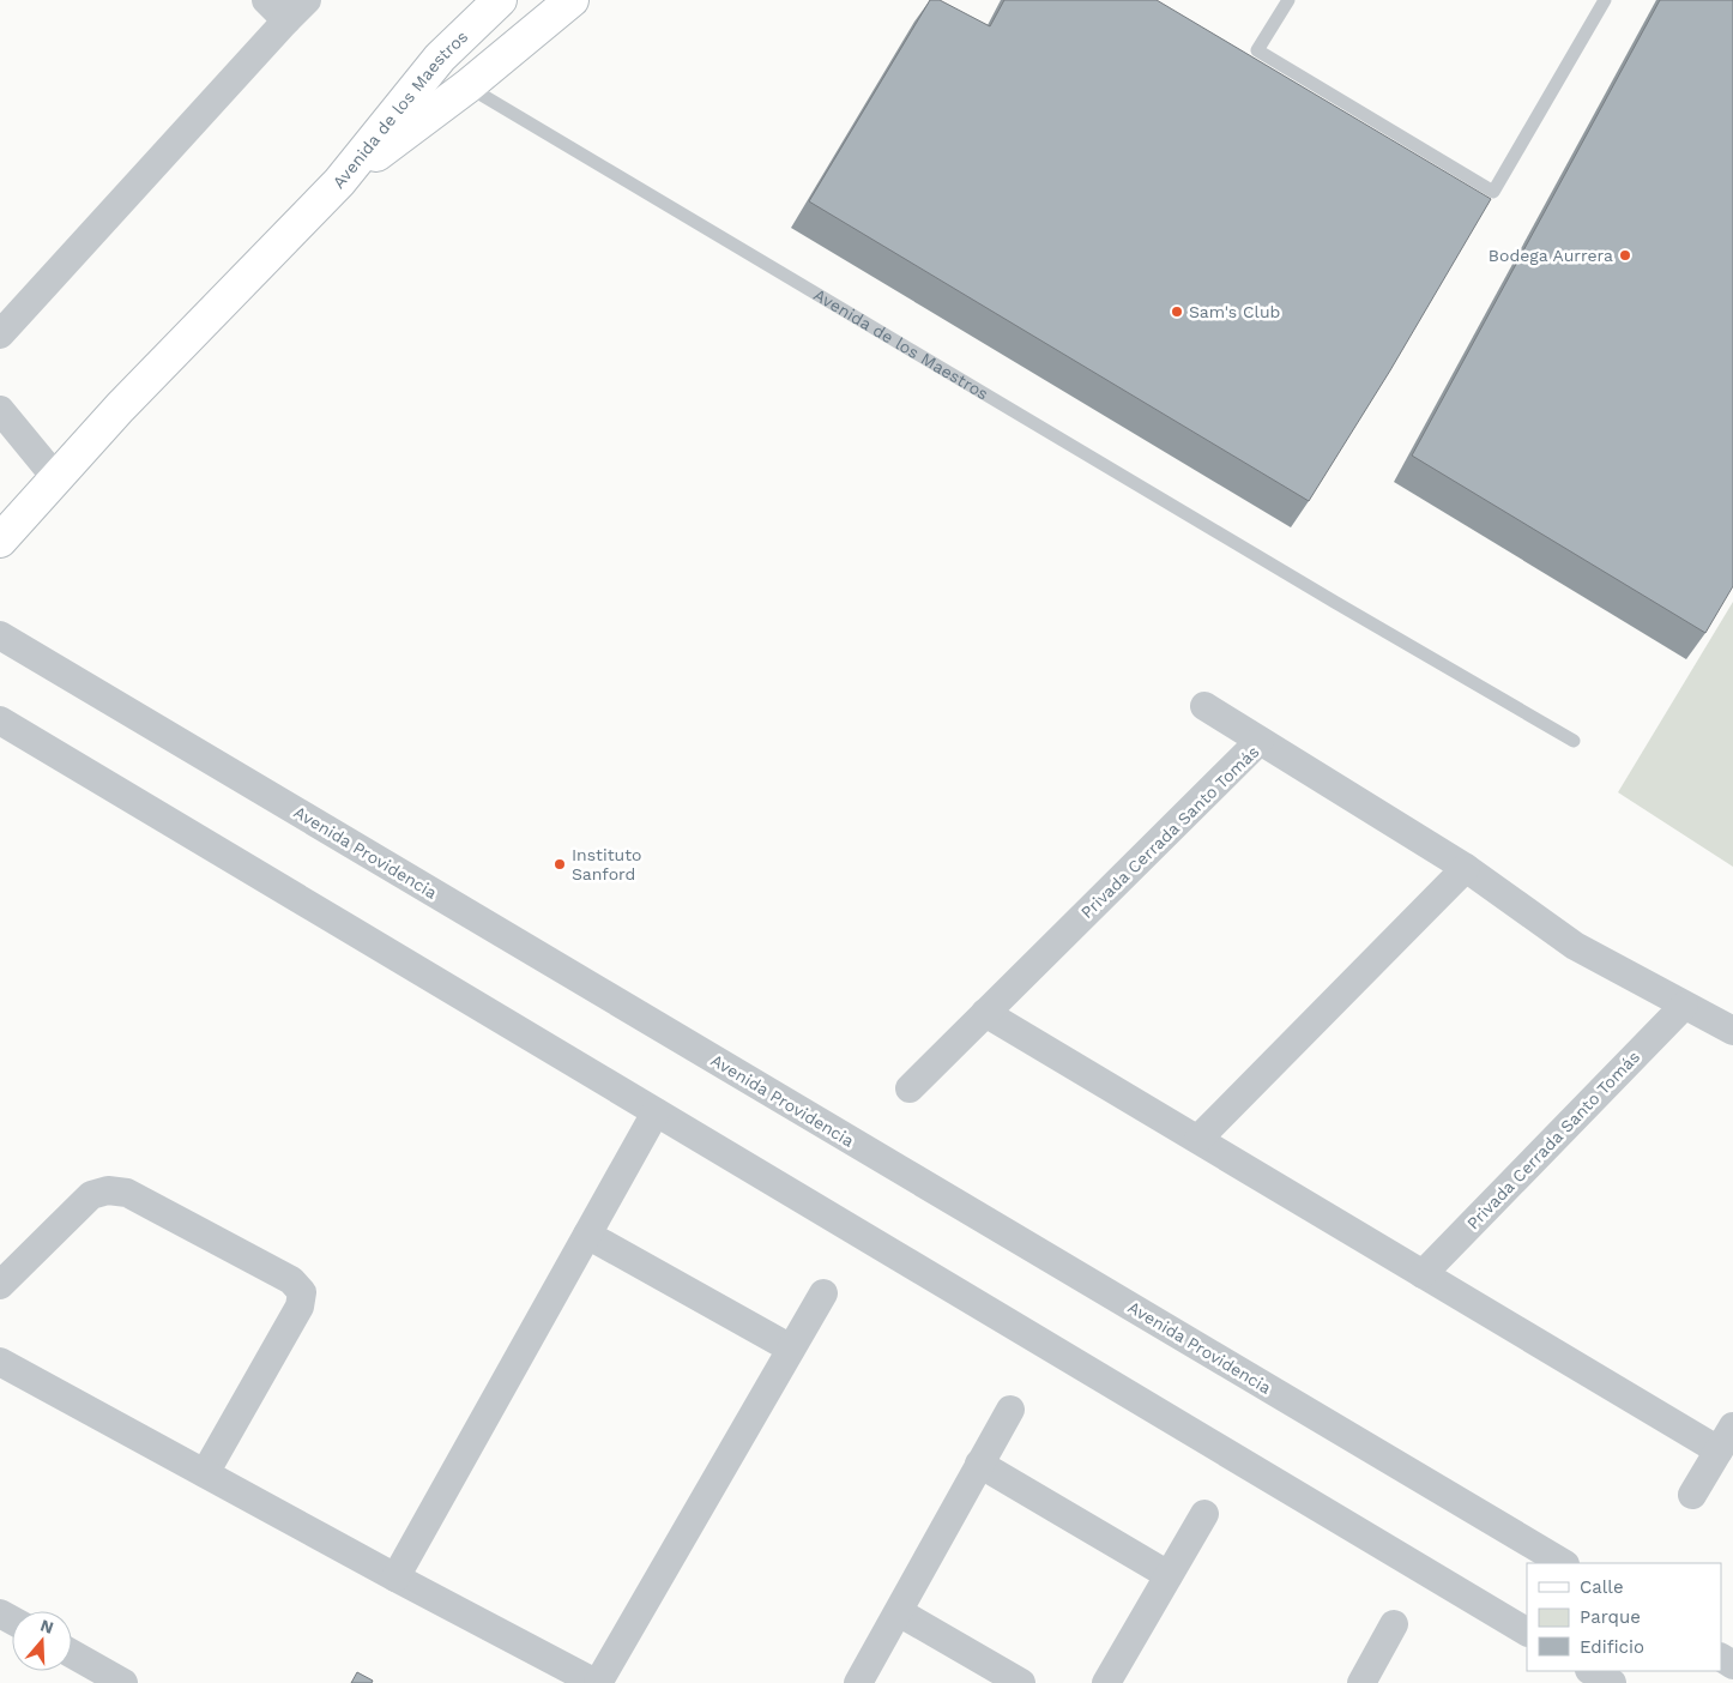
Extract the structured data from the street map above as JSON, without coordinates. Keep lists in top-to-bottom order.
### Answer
{
  "streets": {
    "main road": ["Avenida de los Maestros"],
    "street": ["Privada Cerrada Santo Tomás", "Avenida Providencia"]
  },
  "places": ["Bodega Aurrera", "Sam's Club", "Instituto Sanford"],
  "legend": ["Calle", "Parque", "Edificio"],
  "north": "top"
}
